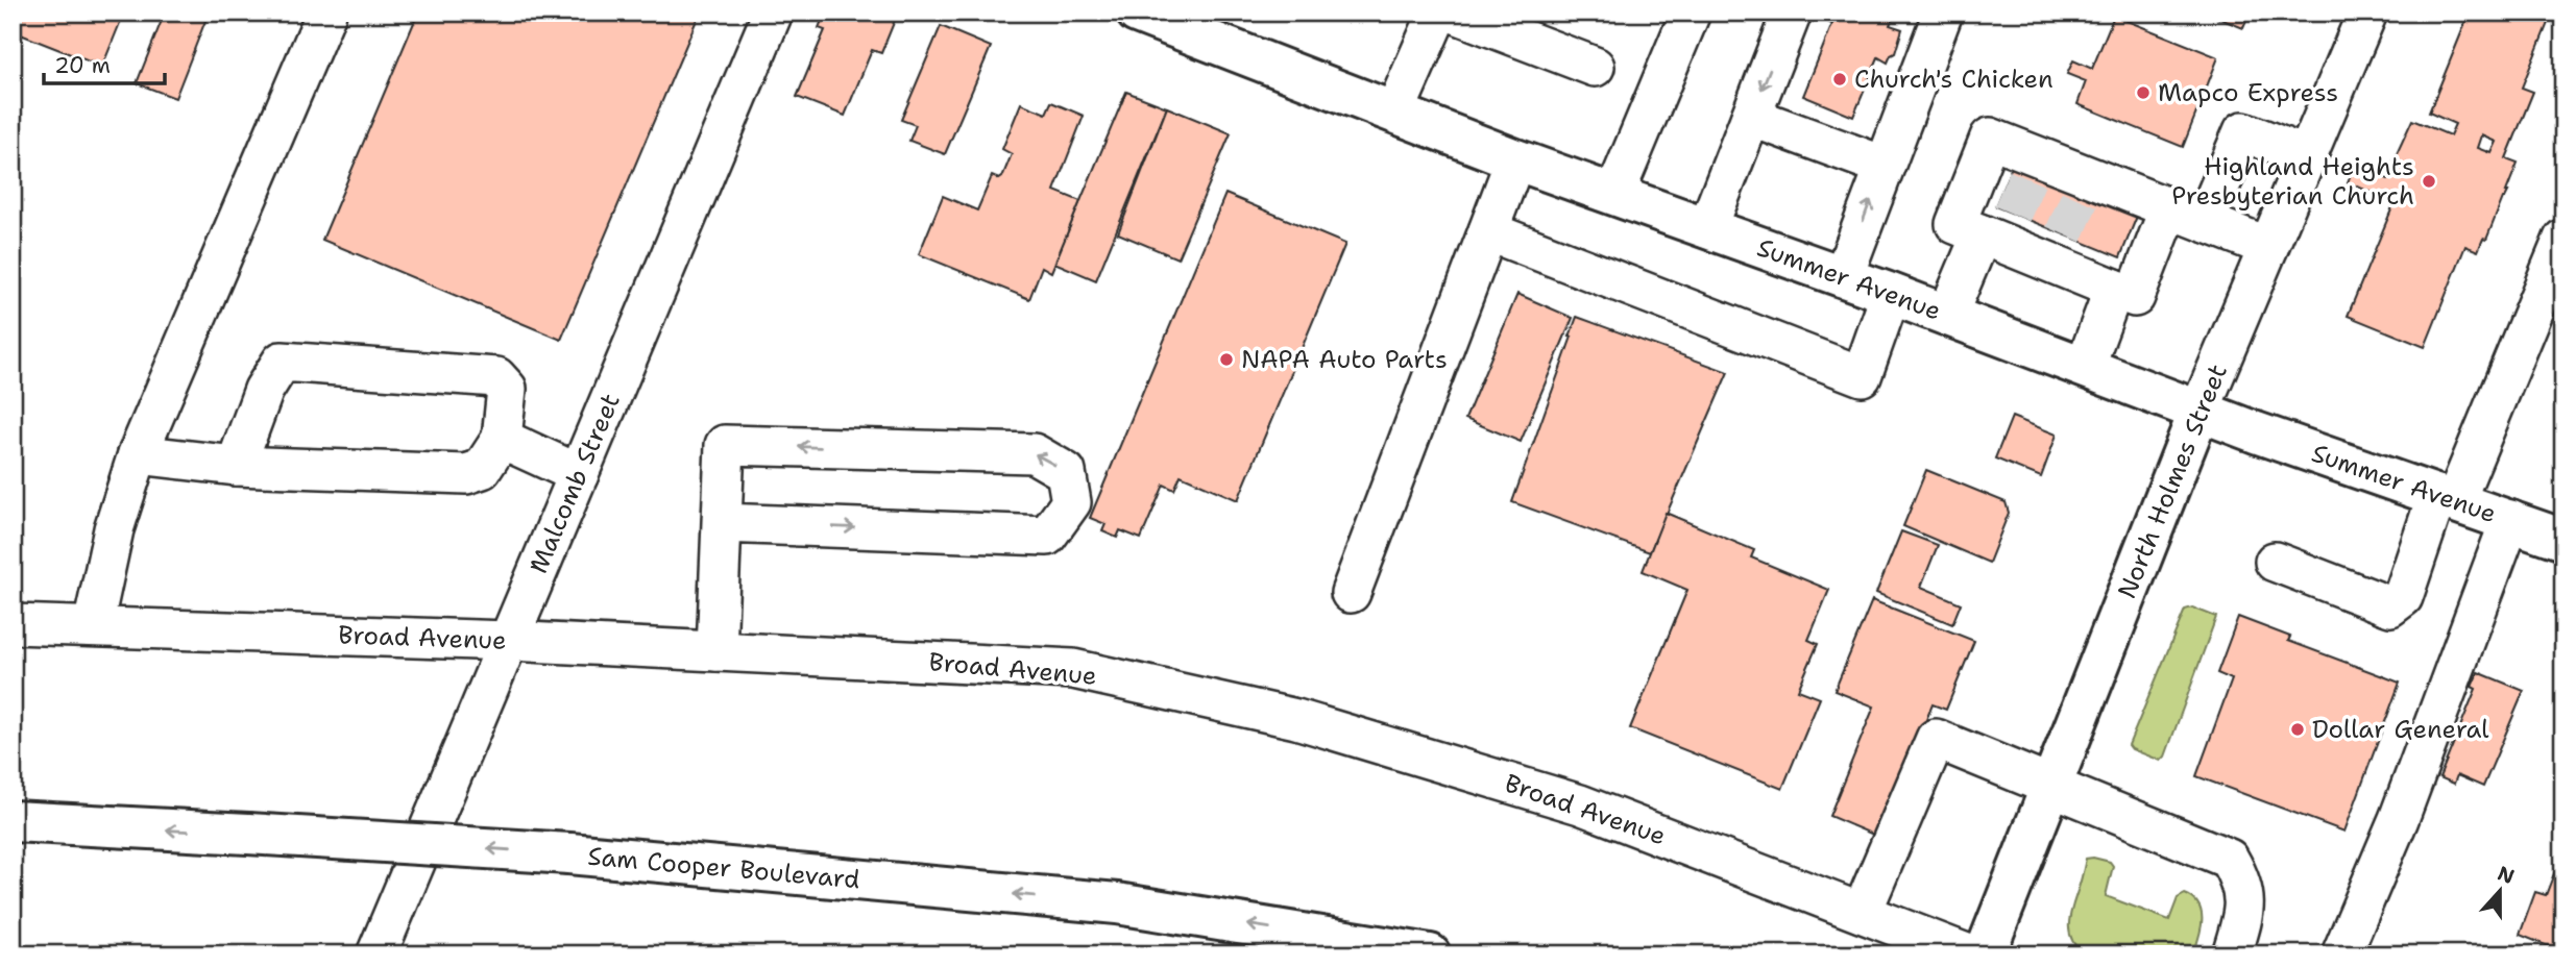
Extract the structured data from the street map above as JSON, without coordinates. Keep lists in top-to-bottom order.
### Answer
{
  "streets": {
    "main road": ["Summer Avenue", "North Holmes Street", "Sam Cooper Boulevard"],
    "street": ["Malcomb Street", "Broad Avenue"]
  },
  "crossings": [
    ["Summer Avenue", "North Holmes Street"],
    ["Malcomb Street", "Broad Avenue"]
  ],
  "one_way": ["Sam Cooper Boulevard"],
  "places": [
    "Church's Chicken",
    "Mapco Express",
    "Highland Heights Presbyterian Church",
    "NAPA Auto Parts",
    "Dollar General"
  ],
  "scale_bar": "20 m",
  "north": "top"
}
